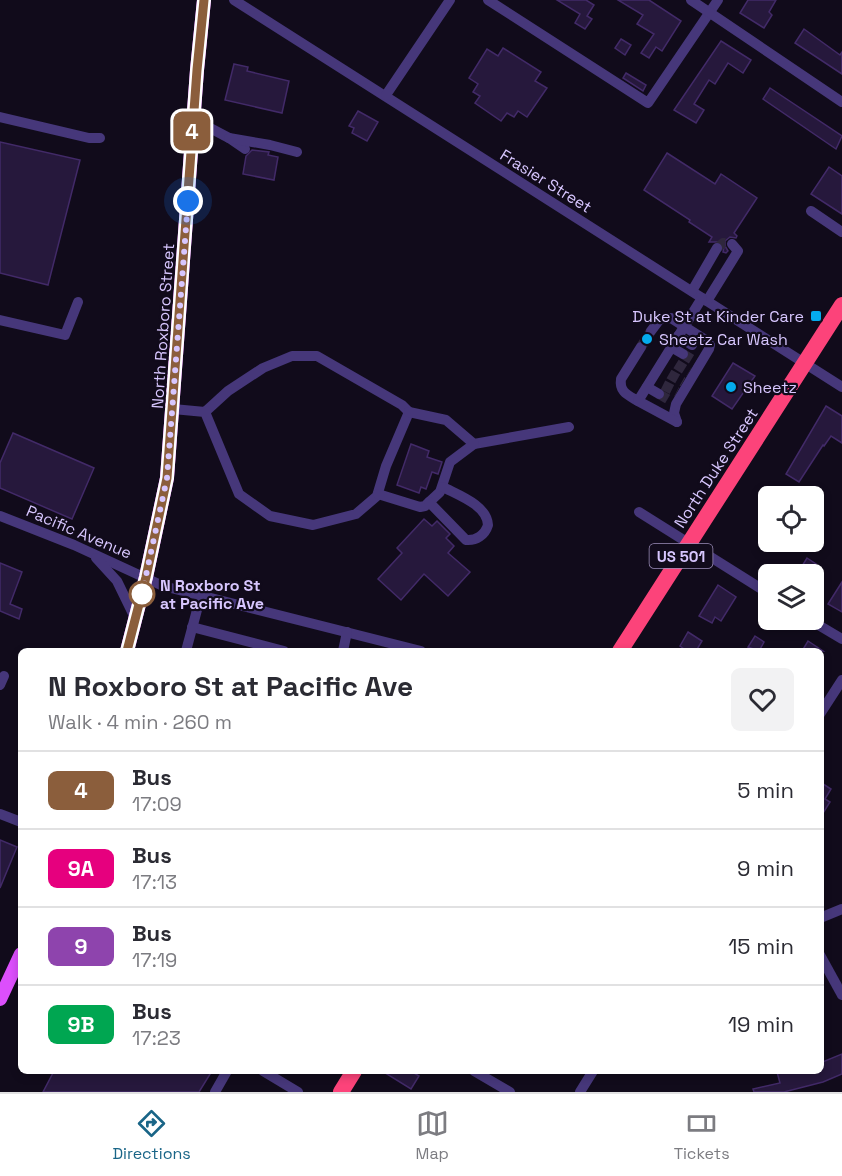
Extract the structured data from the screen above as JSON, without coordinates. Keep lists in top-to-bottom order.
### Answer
{
  "streets": {
    "highway": ["North Duke Street", "US 501"],
    "main road": ["North Roxboro Street"],
    "street": ["Frasier Street", "Pacific Avenue"]
  },
  "crossings": [
    ["Frasier Street", "North Duke Street"],
    ["North Roxboro Street", "Pacific Avenue"]
  ],
  "places": {
    "transit": ["Duke St at Kinder Care"],
    "other": ["Sheetz Car Wash", "Sheetz", "N Roxboro St at Pacific Ave"]
  },
  "lines": ["bus line 4"],
  "page": {
    "on_map": "4",
    "heading": ["N Roxboro St at Pacific Ave", "Walk · 4 min · 260 m"],
    "list": [
      {
        "mark": "4",
        "name": "Bus",
        "note": "17:09",
        "value": "5 min"
      },
      {
        "mark": "9A",
        "name": "Bus",
        "note": "17:13",
        "value": "9 min"
      },
      {
        "mark": "9",
        "name": "Bus",
        "note": "17:19",
        "value": "15 min"
      },
      {
        "mark": "9B",
        "name": "Bus",
        "note": "17:23",
        "value": "19 min"
      }
    ],
    "tabs": ["Directions", "Map", "Tickets"]
  }
}
